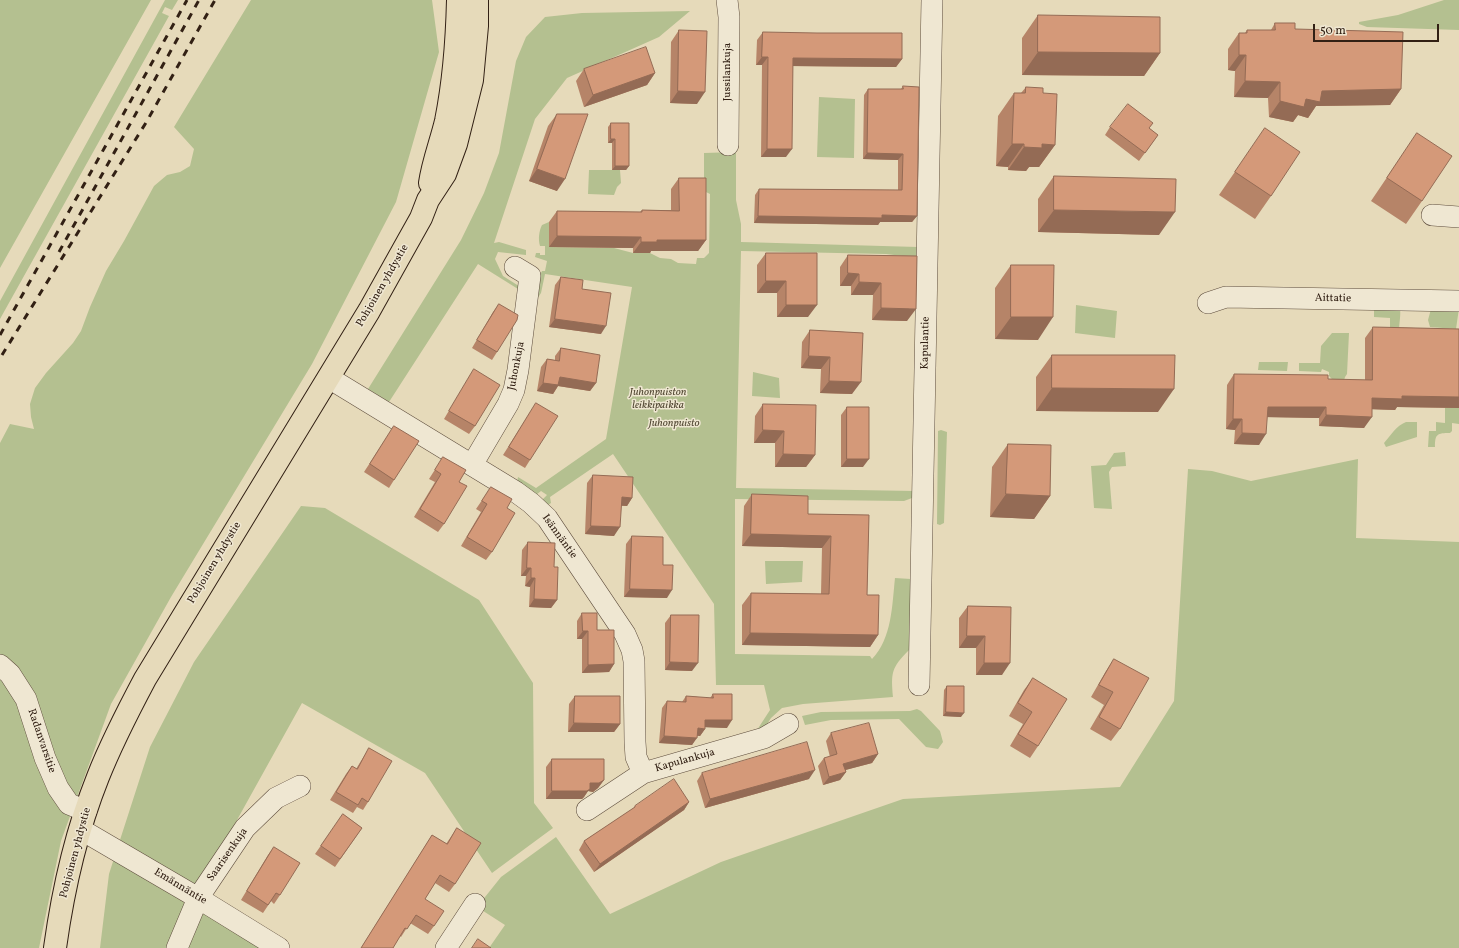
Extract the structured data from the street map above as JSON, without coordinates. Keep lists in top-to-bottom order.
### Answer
{
  "streets": {
    "main road": ["Pohjoinen yhdystie"],
    "street": [
      "Jussilankuja",
      "Aittatie",
      "Kapulantie",
      "Juhonkuja",
      "Isännäntie",
      "Radanvarsitie",
      "Kapulankuja",
      "Saarisenkuja",
      "Emännäntie"
    ]
  },
  "crossings": [
    ["Pohjoinen yhdystie", "Isännäntie"],
    ["Pohjoinen yhdystie", "Radanvarsitie"],
    ["Pohjoinen yhdystie", "Emännäntie"],
    ["Juhonkuja", "Isännäntie"],
    ["Isännäntie", "Kapulankuja"],
    ["Radanvarsitie", "Emännäntie"],
    ["Saarisenkuja", "Emännäntie"]
  ],
  "parks": ["Juhonpuiston leikkipaikka", "Juhonpuisto"],
  "scale_bar": "50 m"
}
